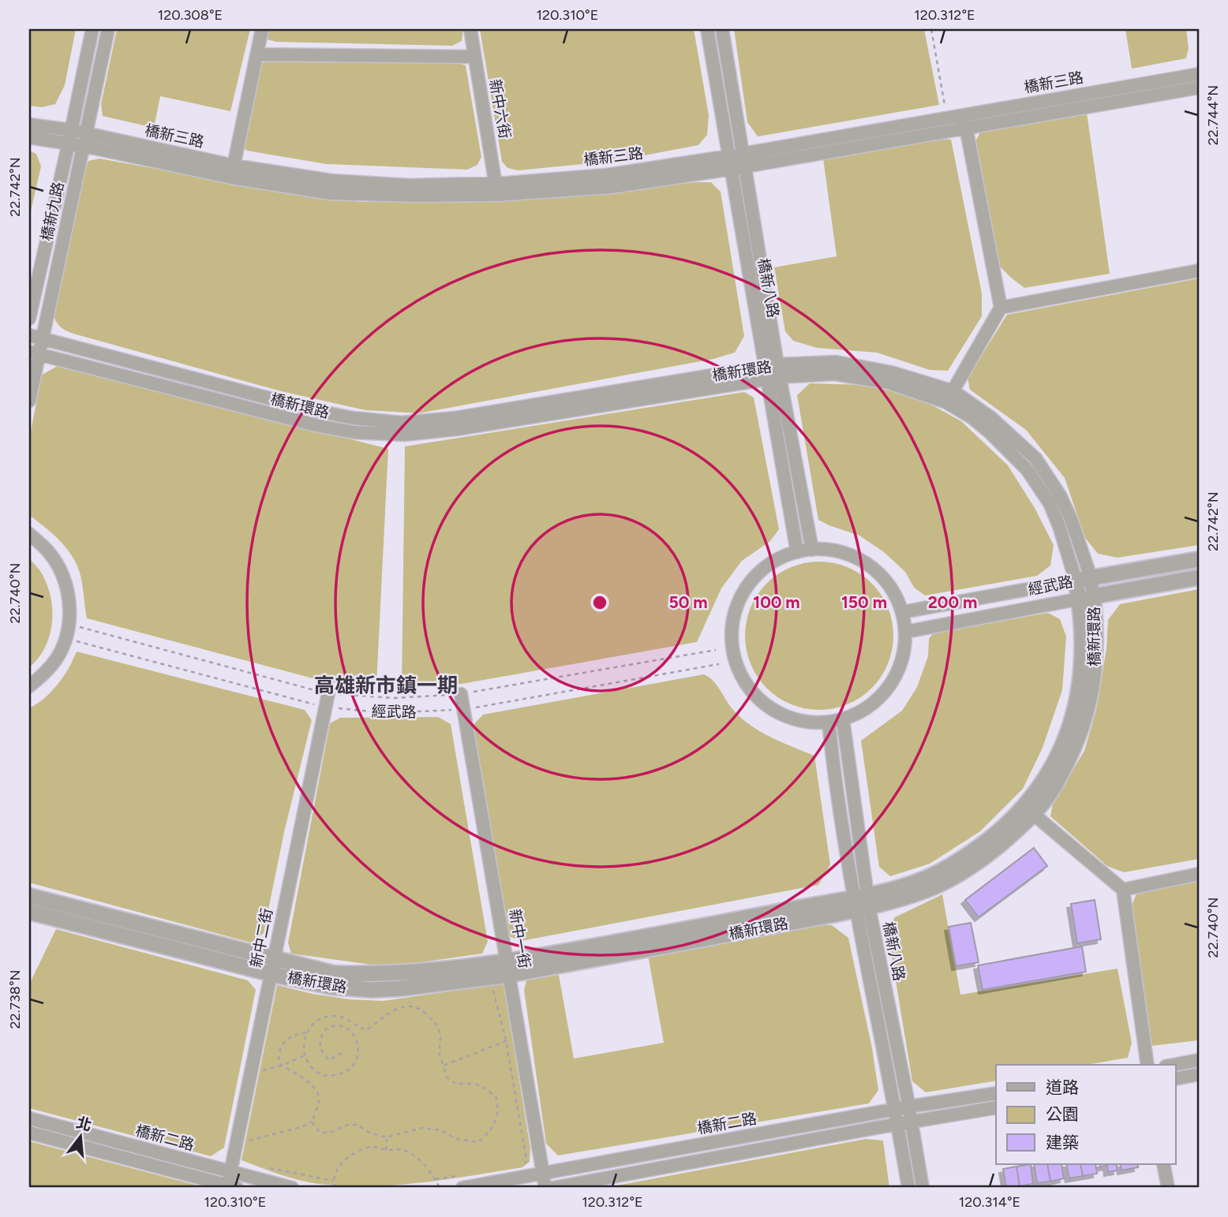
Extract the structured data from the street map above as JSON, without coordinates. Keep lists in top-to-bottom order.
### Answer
{
  "streets": {
    "street": [
      "橋新三路",
      "新中六街",
      "橋新九路",
      "橋新八路",
      "橋新環路",
      "經武路",
      "新中二街",
      "新中一街",
      "橋新二路"
    ]
  },
  "crossings": [
    ["橋新三路", "新中六街"],
    ["橋新三路", "橋新九路"],
    ["橋新三路", "橋新八路"],
    ["橋新九路", "橋新環路"],
    ["橋新八路", "橋新環路"],
    ["橋新八路", "經武路"],
    ["橋新八路", "橋新二路"],
    ["橋新環路", "經武路"],
    ["橋新環路", "新中二街"],
    ["橋新環路", "新中一街"],
    ["經武路", "新中二街"],
    ["經武路", "新中一街"],
    ["新中二街", "橋新二路"],
    ["新中一街", "橋新二路"]
  ],
  "districts": ["高雄新市鎮一期"],
  "legend": ["道路", "公園", "建築"],
  "north": "top",
  "coordinates": [
    "120.308°E",
    "120.310°E",
    "120.312°E",
    "22.744°N",
    "22.742°N",
    "22.740°N",
    "22.738°N",
    "120.314°E"
  ],
  "rings": [
    "50 m",
    "100 m",
    "150 m",
    "200 m"
  ]
}
